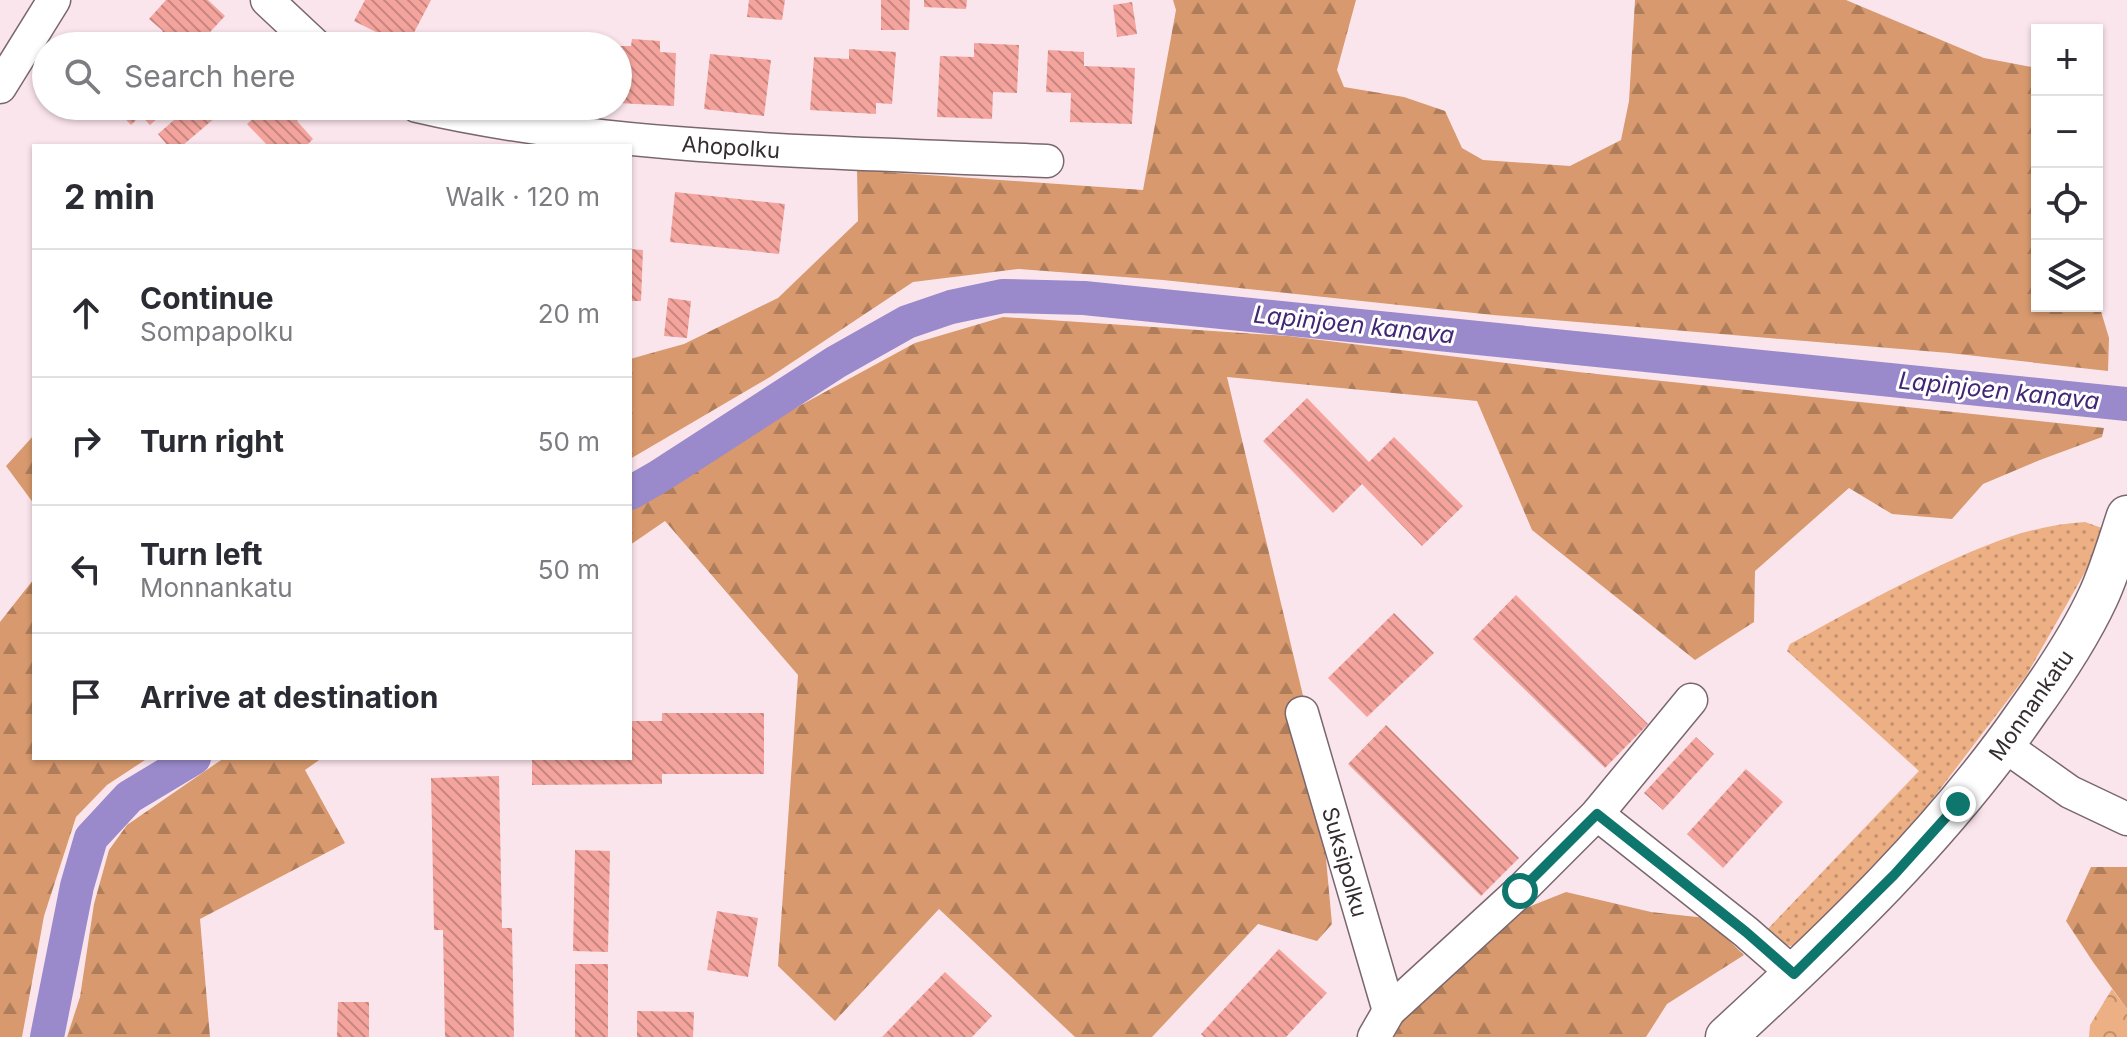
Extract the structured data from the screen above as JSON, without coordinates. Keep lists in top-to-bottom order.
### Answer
{
  "streets": {
    "main road": ["Monnankatu"],
    "street": ["Ahopolku", "Suksipolku"]
  },
  "water": ["Lapinjoen kanava"],
  "page": {
    "map_buttons": ["+", "−"],
    "search": "Search here",
    "heading": ["2 min", "Walk · 120 m"],
    "list": [
      ["Continue", "Sompapolku", "20 m"],
      ["Turn right", "50 m"],
      ["Turn left", "Monnankatu", "50 m"],
      "Arrive at destination"
    ]
  }
}
